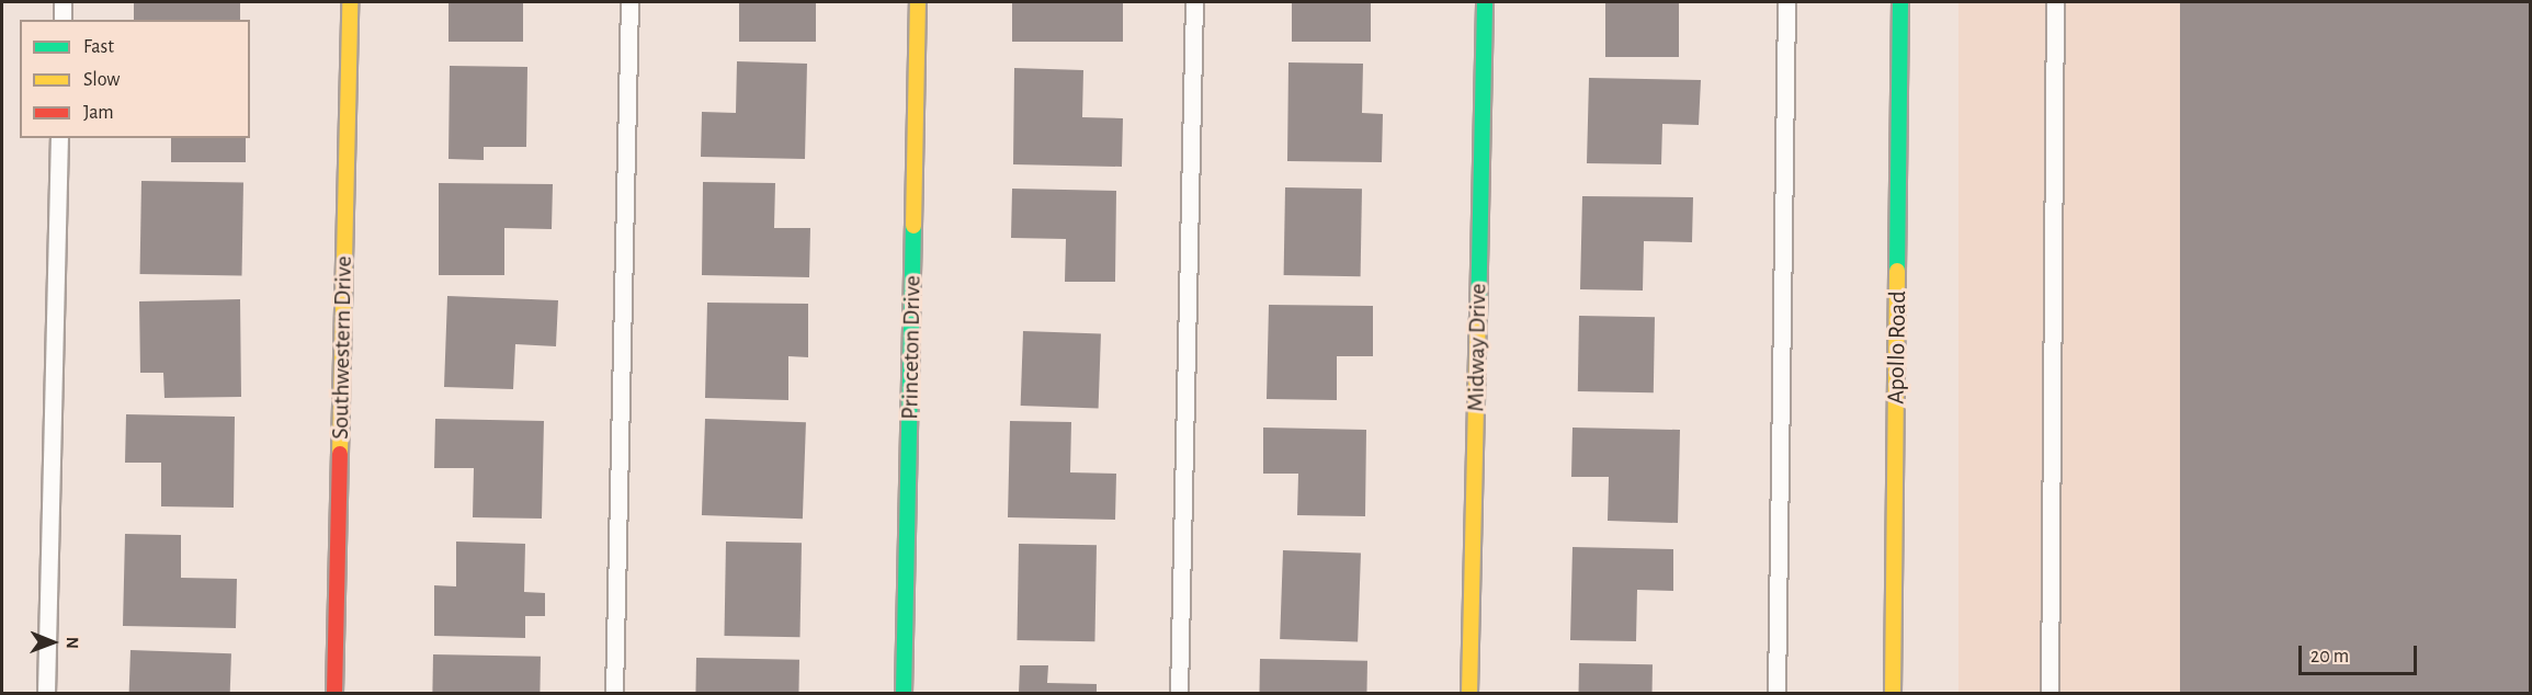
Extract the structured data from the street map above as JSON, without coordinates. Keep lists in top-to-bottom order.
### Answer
{
  "streets": {
    "street": [
      "Southwestern Drive",
      "Princeton Drive",
      "Midway Drive",
      "Apollo Road"
    ]
  },
  "legend": ["Fast", "Slow", "Jam"],
  "scale_bar": "20 m",
  "north": "right"
}
